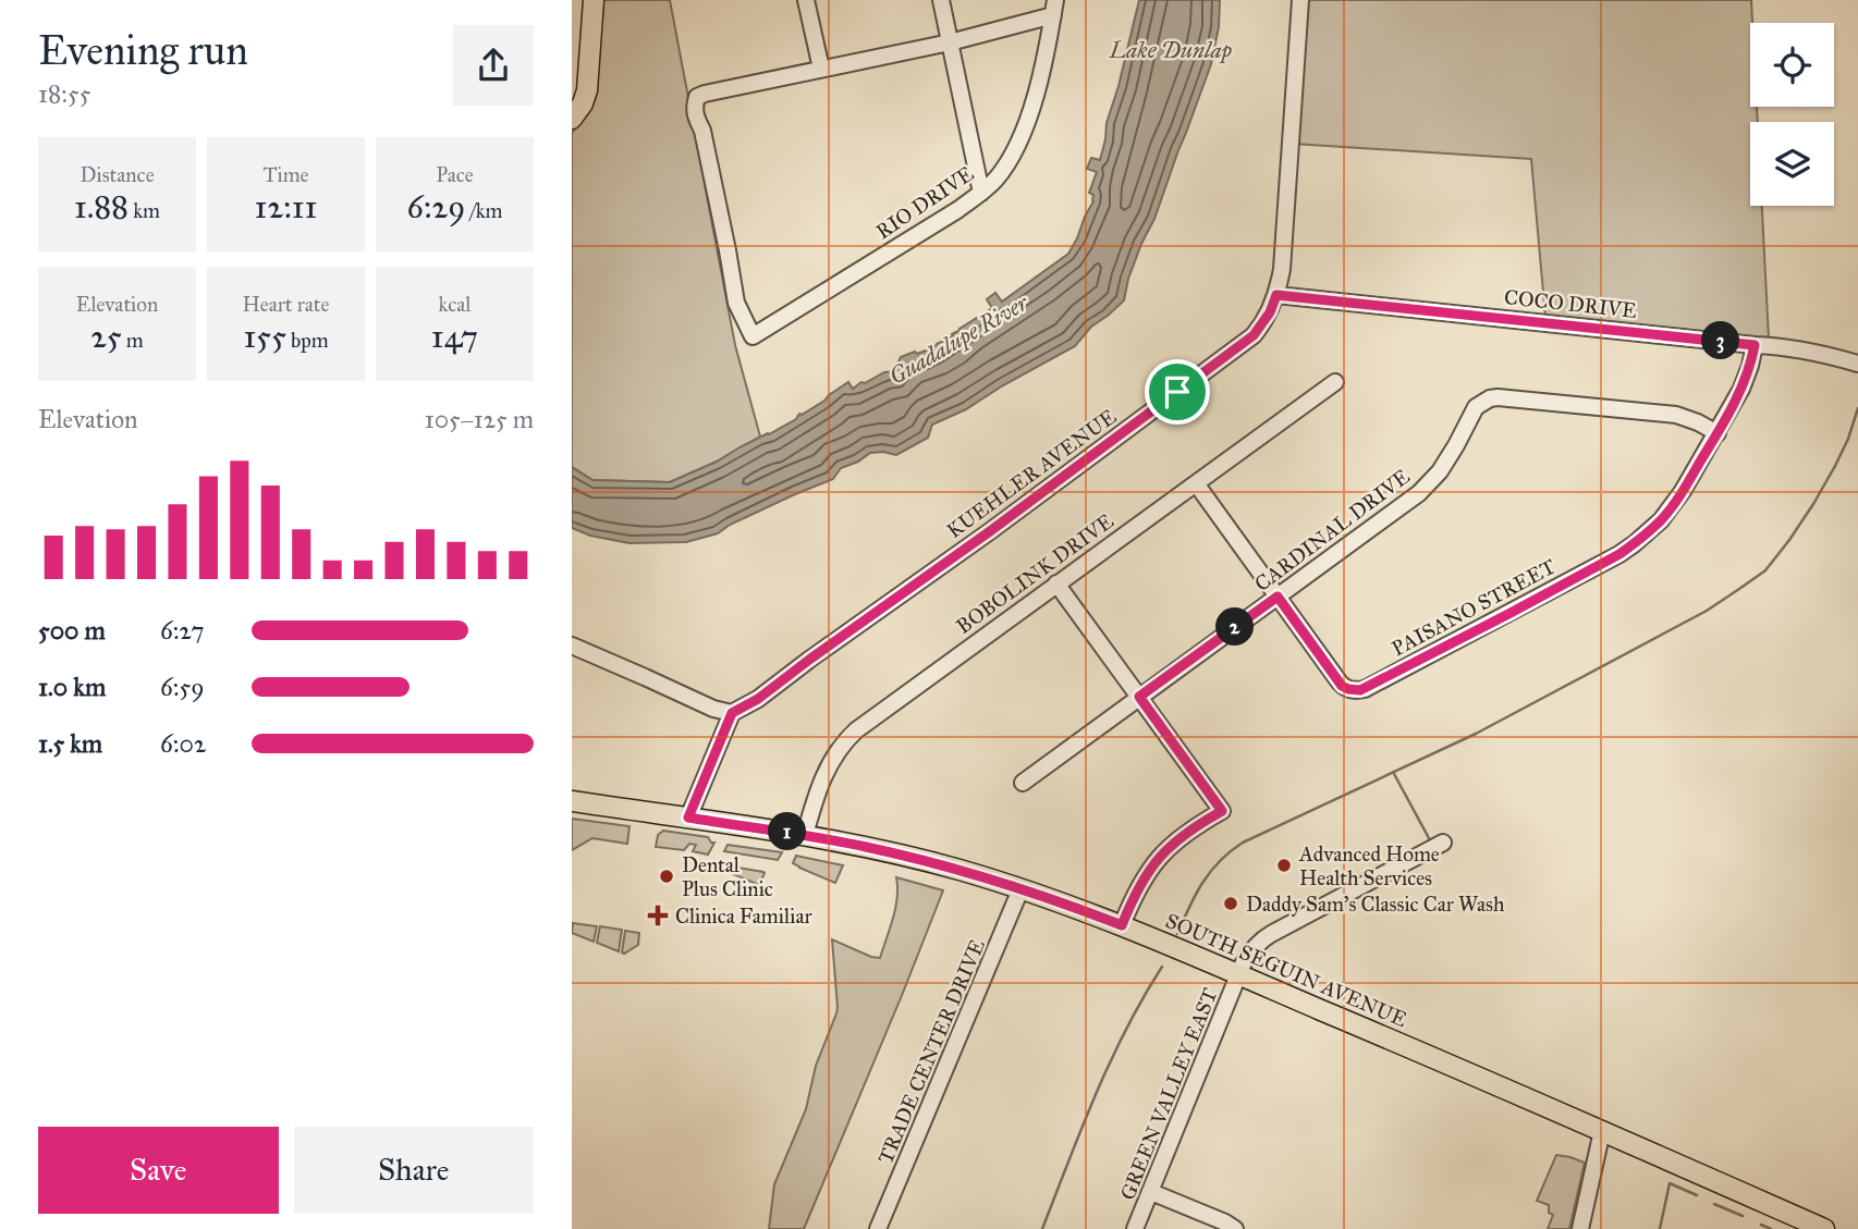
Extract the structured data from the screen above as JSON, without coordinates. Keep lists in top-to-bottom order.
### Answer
{
  "streets": {
    "main road": ["SOUTH SEGUIN AVENUE"],
    "street": [
      "RIO DRIVE",
      "COCO DRIVE",
      "KUEHLER AVENUE",
      "CARDINAL DRIVE",
      "BOBOLINK DRIVE",
      "PAISANO STREET",
      "TRADE CENTER DRIVE",
      "GREEN VALLEY EAST"
    ]
  },
  "crossings": [
    ["COCO DRIVE", "KUEHLER AVENUE"],
    ["COCO DRIVE", "PAISANO STREET"],
    ["CARDINAL DRIVE", "PAISANO STREET"],
    ["BOBOLINK DRIVE", "PAISANO STREET"],
    ["BOBOLINK DRIVE", "SOUTH SEGUIN AVENUE"],
    ["SOUTH SEGUIN AVENUE", "TRADE CENTER DRIVE"],
    ["SOUTH SEGUIN AVENUE", "GREEN VALLEY EAST"]
  ],
  "water": ["Lake Dunlap", "Guadalupe River"],
  "places": {
    "other": ["Advanced Home Health Services", "Dental Plus Clinic", "Daddy Sam's Classic Car Wash"],
    "health": ["Clinica Familiar"]
  },
  "page": {
    "heading": ["Evening run", "18:55"],
    "stats": [
      ["Distance", "1.88 km"],
      ["Time", "12:11"],
      ["Pace", "6:29 /km"],
      ["Elevation", "25 m"],
      ["Heart rate", "155 bpm"],
      ["kcal", "147"]
    ],
    "pins": ["3", "2", "1"],
    "chart": ["Elevation", "105–125 m"],
    "list": [
      {
        "name": "500 m",
        "note": "6:27"
      },
      {
        "name": "1.0 km",
        "note": "6:59"
      },
      {
        "name": "1.5 km",
        "note": "6:02"
      }
    ],
    "buttons": ["Save", "Share"]
  }
}
